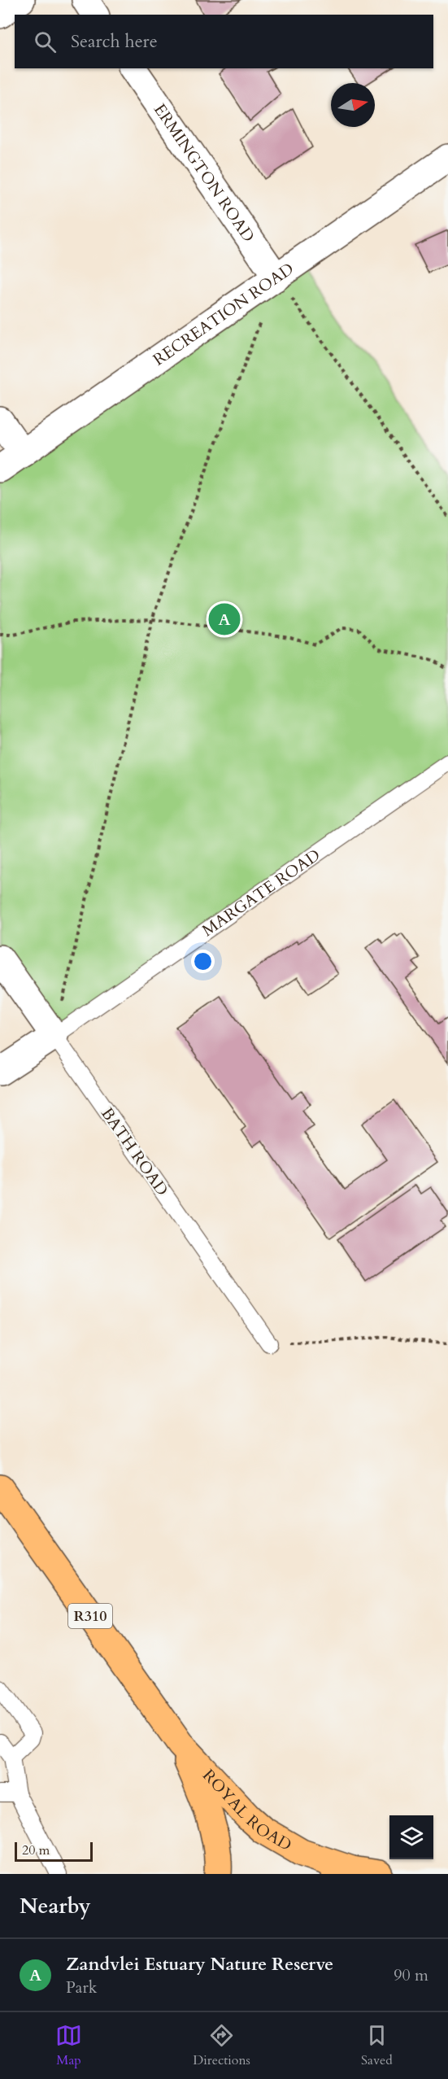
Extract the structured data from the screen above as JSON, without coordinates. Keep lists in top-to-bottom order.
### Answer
{
  "streets": {
    "main road": ["R310", "ROYAL ROAD"],
    "street": [
      "ERMINGTON ROAD",
      "RECREATION ROAD",
      "MARGATE ROAD",
      "BATH ROAD"
    ]
  },
  "crossings": [
    ["ERMINGTON ROAD", "RECREATION ROAD"],
    ["MARGATE ROAD", "BATH ROAD"],
    ["R310", "ROYAL ROAD"]
  ],
  "scale_bar": "20 m",
  "north": "right",
  "page": {
    "search": "Search here",
    "pins": "A",
    "scale": "20 m",
    "heading": "Nearby",
    "list": [
      {
        "mark": "A",
        "name": "Zandvlei Estuary Nature Reserve",
        "note": "Park",
        "value": "90 m"
      }
    ],
    "nav": ["Map", "Directions", "Saved"]
  }
}
